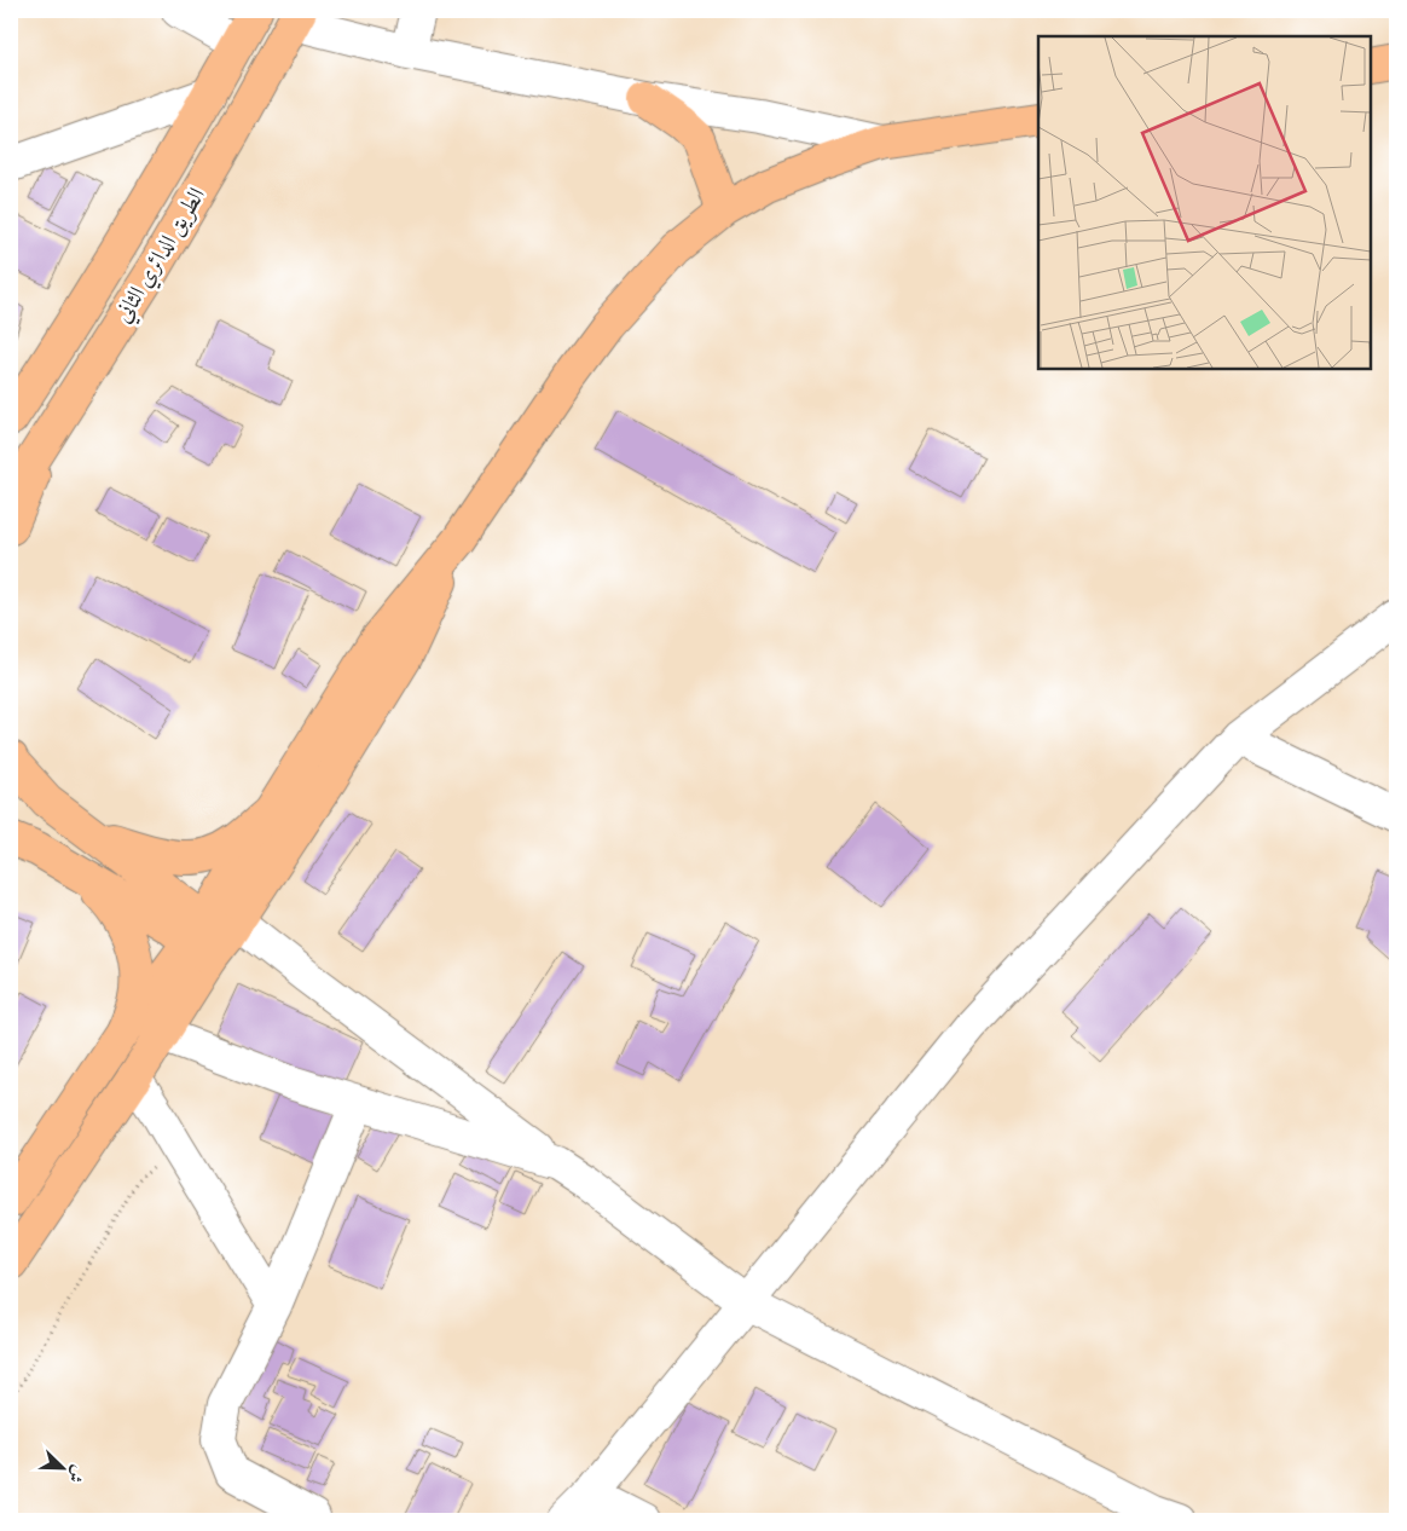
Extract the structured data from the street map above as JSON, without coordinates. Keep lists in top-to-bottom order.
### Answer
{
  "streets": {
    "main road": ["الطريق الدائري الثاني"]
  },
  "north": "bottom right"
}
